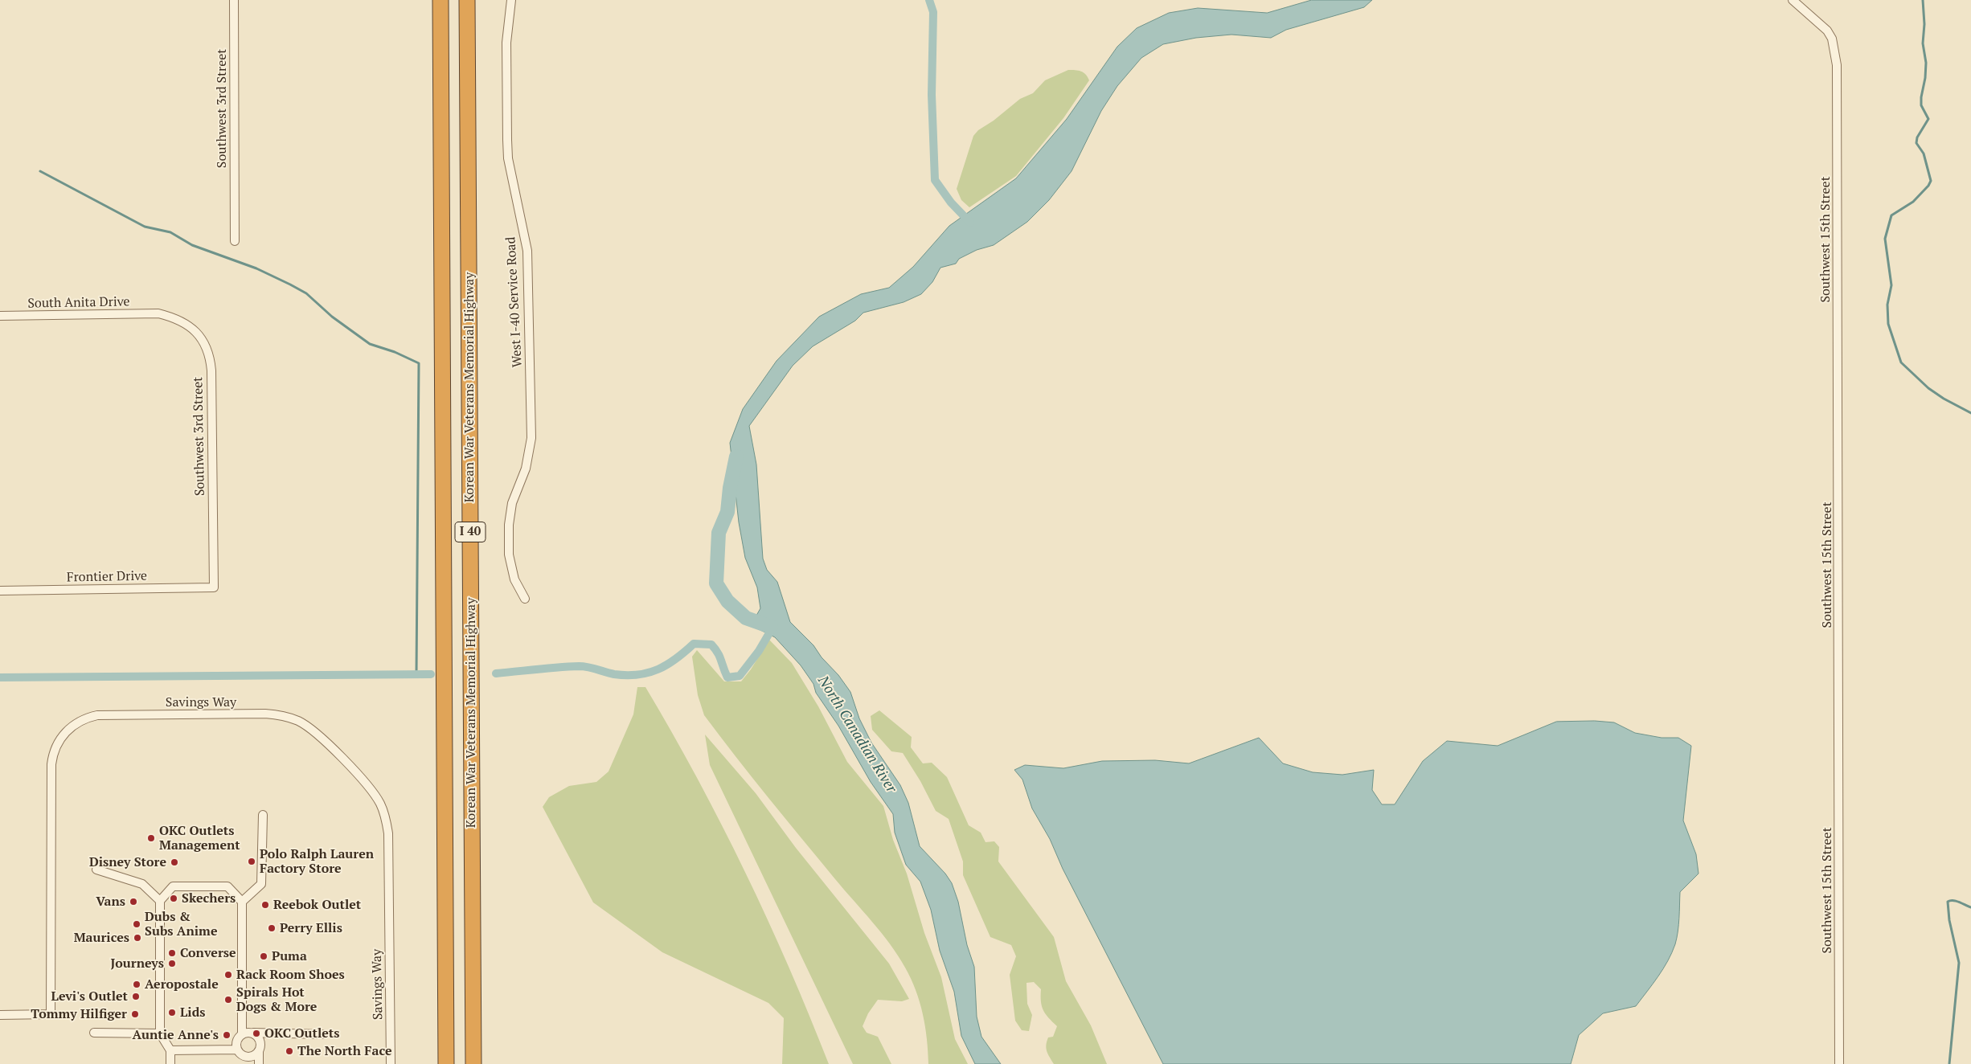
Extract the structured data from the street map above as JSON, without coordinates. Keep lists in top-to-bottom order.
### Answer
{
  "streets": {
    "highway": ["Korean War Veterans Memorial Highway", "I 40"],
    "street": [
      "Southwest 3rd Street",
      "Southwest 15th Street",
      "West I-40 Service Road",
      "South Anita Drive",
      "Frontier Drive",
      "Savings Way"
    ]
  },
  "crossings": [
    ["Southwest 3rd Street", "South Anita Drive"],
    ["Southwest 3rd Street", "Frontier Drive"]
  ],
  "water": ["North Canadian River"],
  "places": [
    "OKC Outlets Management",
    "Polo Ralph Lauren Factory Store",
    "Disney Store",
    "Skechers",
    "Vans",
    "Reebok Outlet",
    "Dubs & Subs Anime",
    "Perry Ellis",
    "Maurices",
    "Converse",
    "Puma",
    "Journeys",
    "Rack Room Shoes",
    "Aeropostale",
    "Levi's Outlet",
    "Spirals Hot Dogs & More",
    "Lids",
    "Tommy Hilfiger",
    "OKC Outlets",
    "Auntie Anne's",
    "The North Face"
  ]
}
